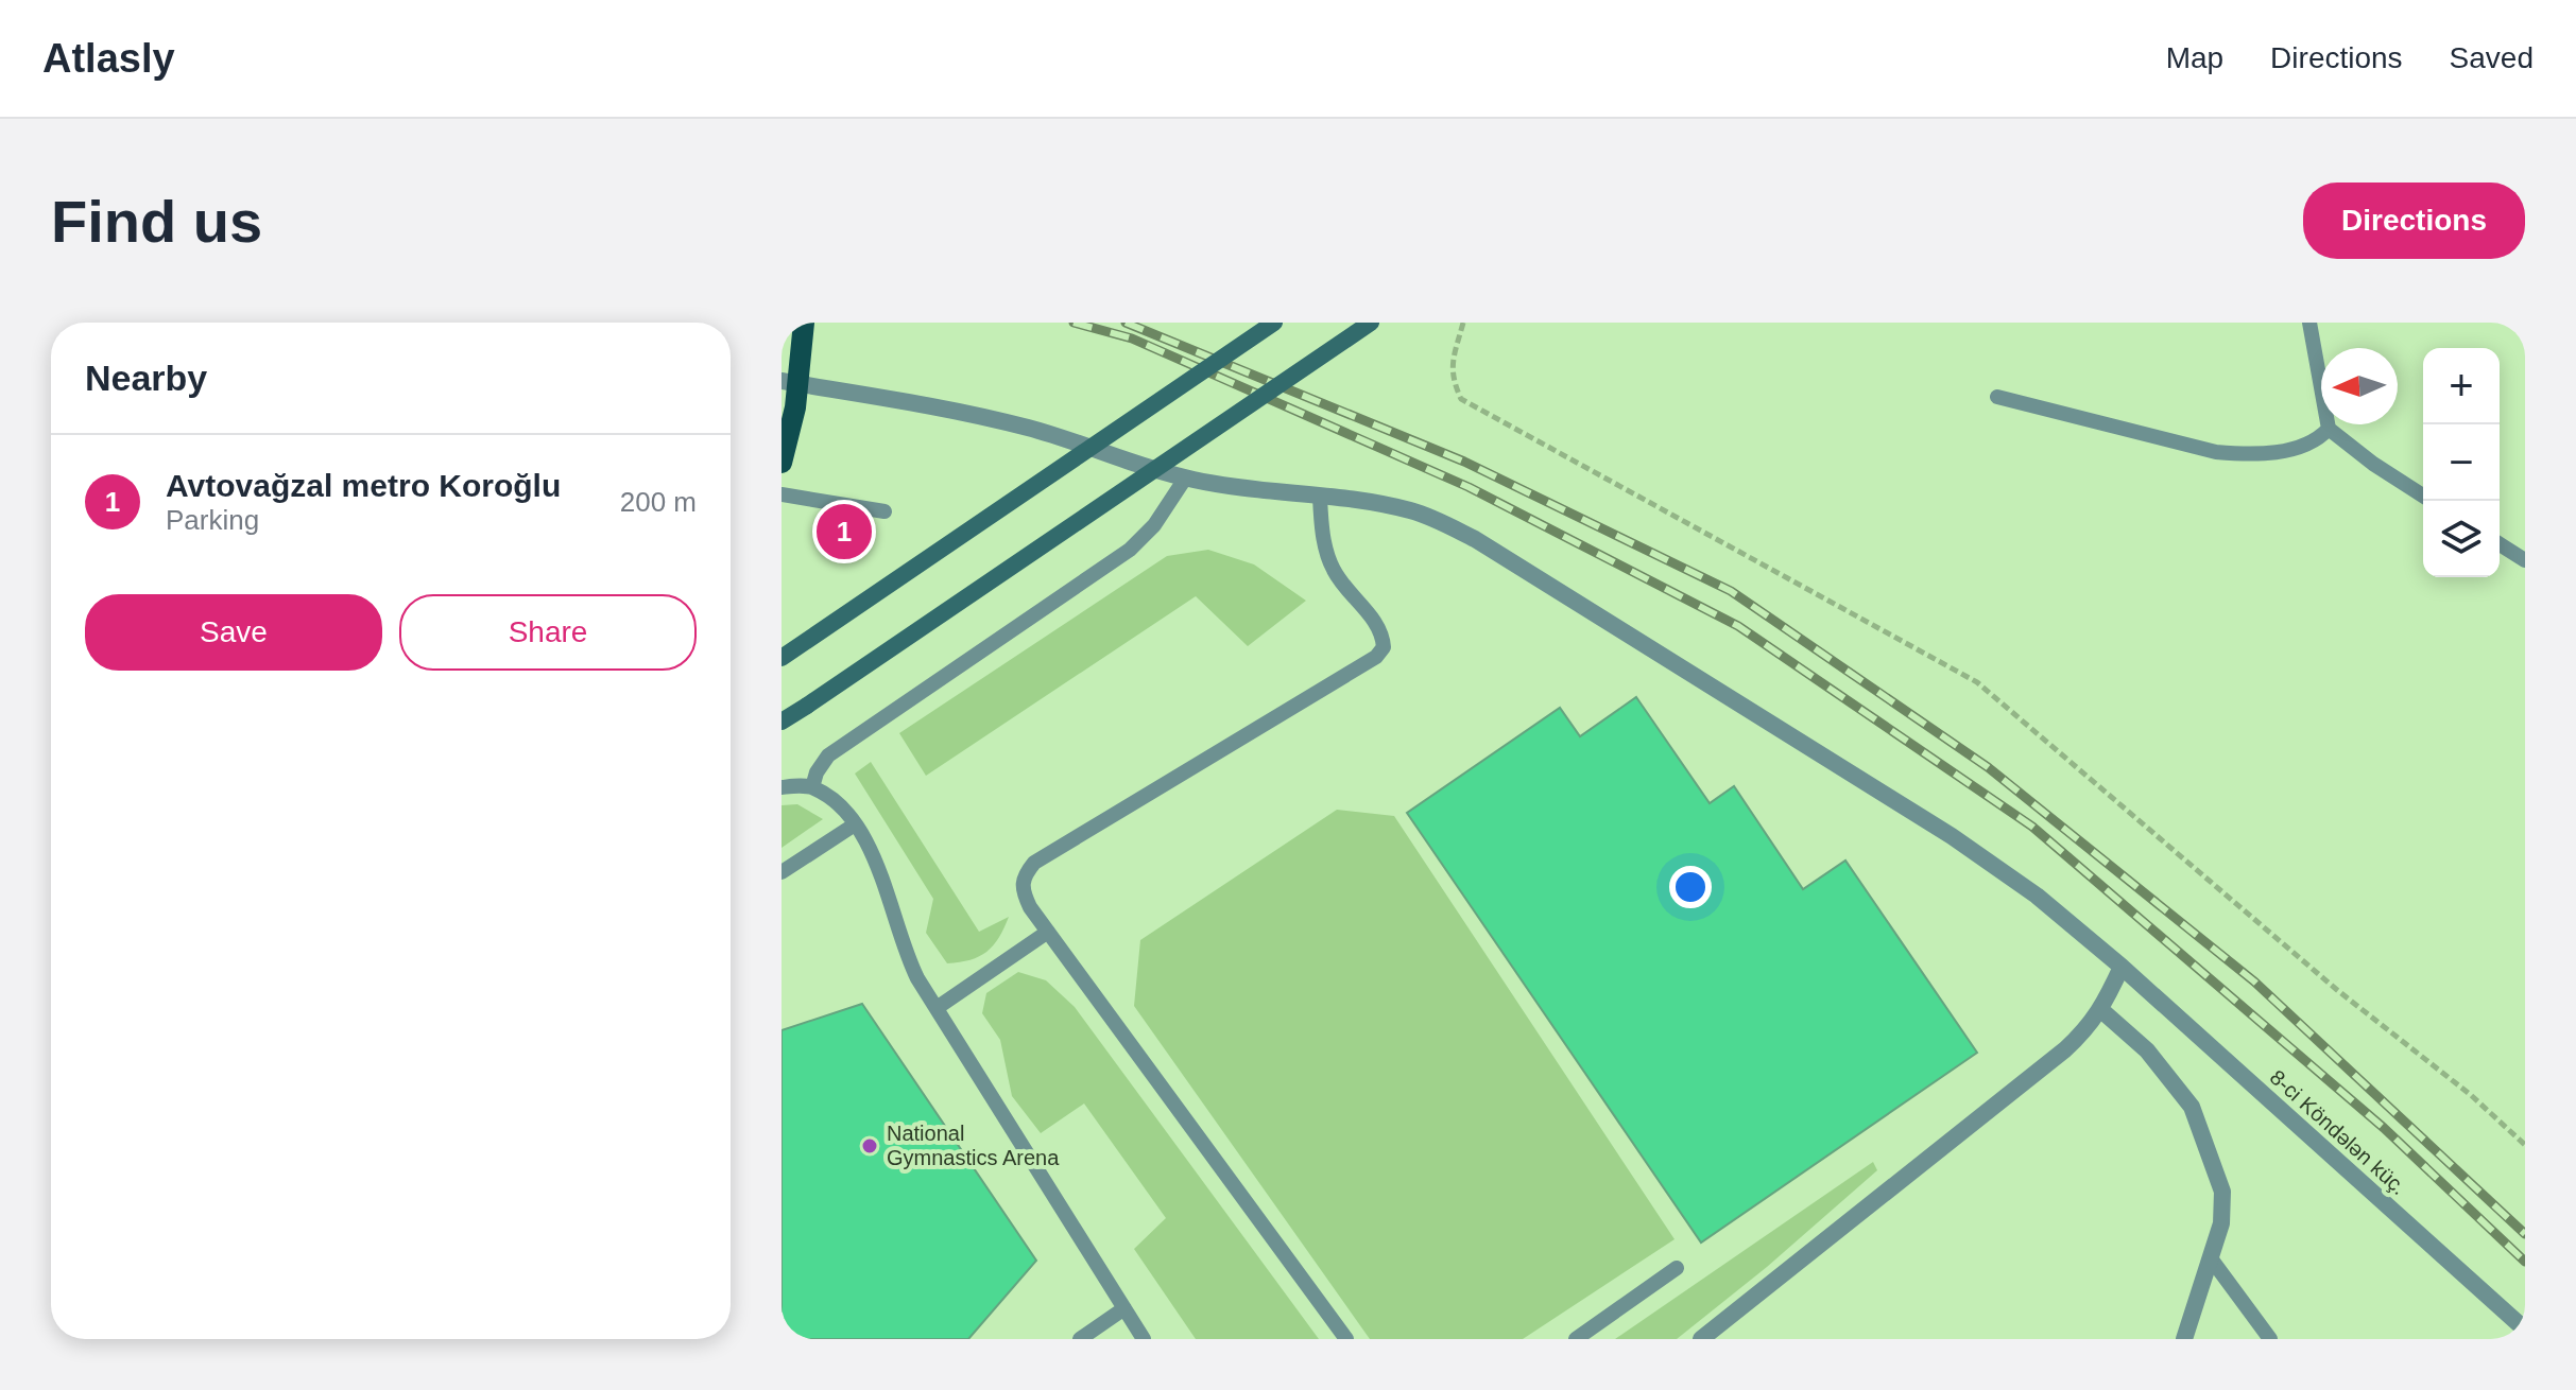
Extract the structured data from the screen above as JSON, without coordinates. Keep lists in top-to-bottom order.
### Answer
{
  "streets": {
    "street": ["8-ci Köndələn küç."]
  },
  "places": ["National Gymnastics Arena"],
  "north": "left",
  "page": {
    "header": "Atlasly",
    "nav": ["Map", "Directions", "Saved"],
    "buttons": [
      "Directions",
      ["Save", "Share"]
    ],
    "title": "Find us",
    "heading": "Nearby",
    "map_buttons": ["+", "−"],
    "list": [
      {
        "mark": "1",
        "name": "Avtovağzal metro Koroğlu",
        "note": "Parking",
        "value": "200 m"
      }
    ],
    "pins": "1"
  }
}
